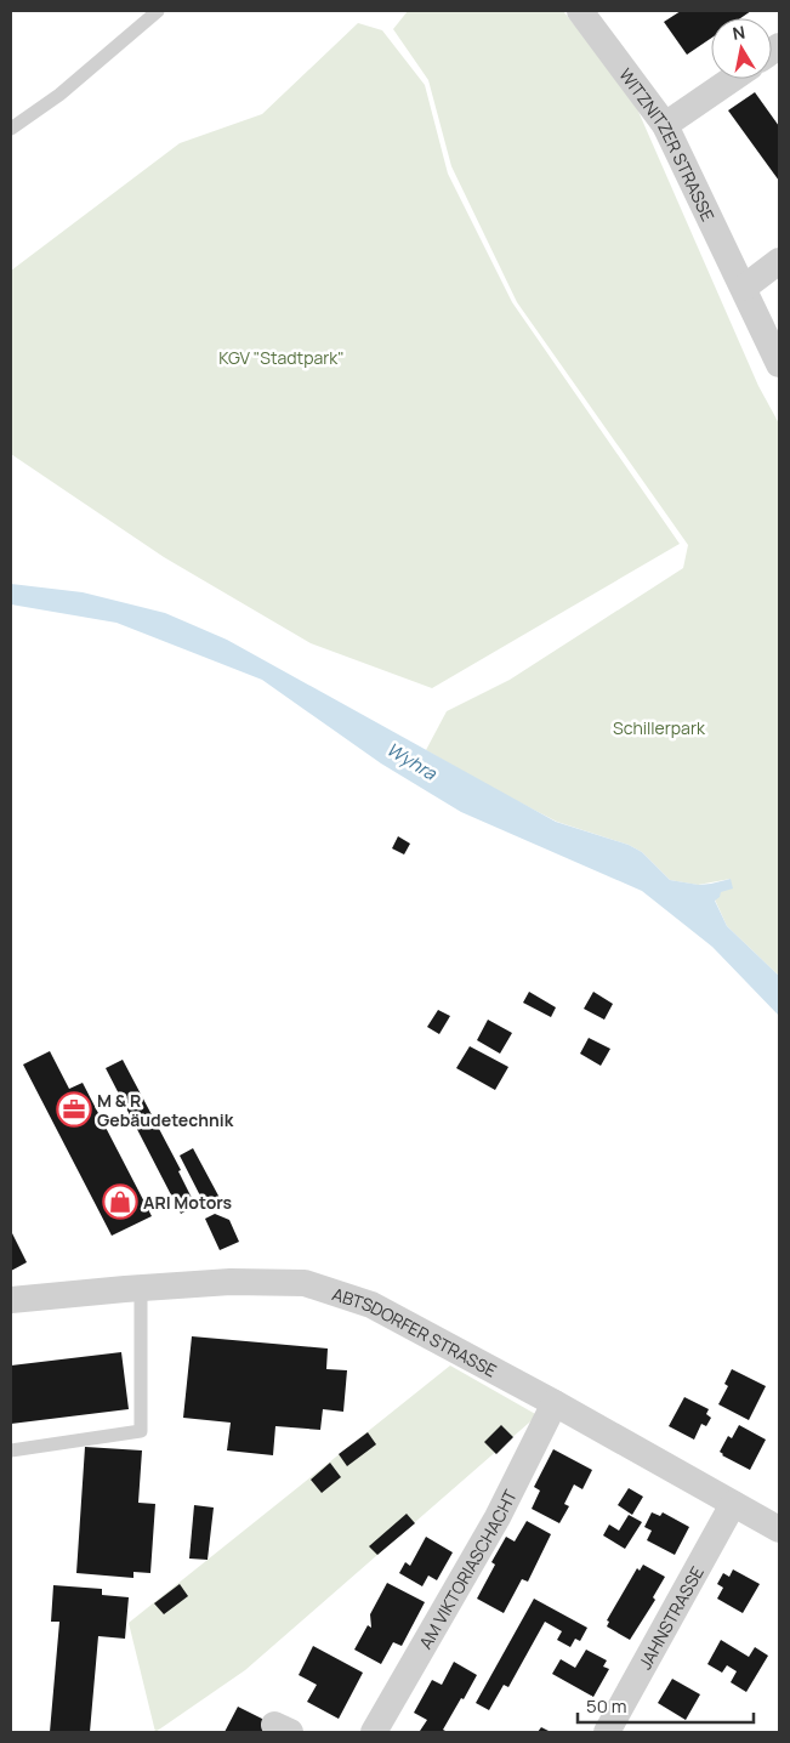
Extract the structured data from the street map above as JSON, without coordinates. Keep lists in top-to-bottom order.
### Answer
{
  "streets": {
    "street": [
      "WITZNITZER STRASSE",
      "ABTSDORFER STRASSE",
      "AM VIKTORIASCHACHT",
      "JAHNSTRASSE"
    ]
  },
  "crossings": [
    ["ABTSDORFER STRASSE", "AM VIKTORIASCHACHT"],
    ["ABTSDORFER STRASSE", "JAHNSTRASSE"]
  ],
  "water": ["Wyhra"],
  "parks": ["KGV \"Stadtpark\"", "Schillerpark"],
  "places": {
    "office": ["M & R Gebäudetechnik"],
    "shop": ["ARI Motors"]
  },
  "scale_bar": "50 m",
  "north": "top"
}
